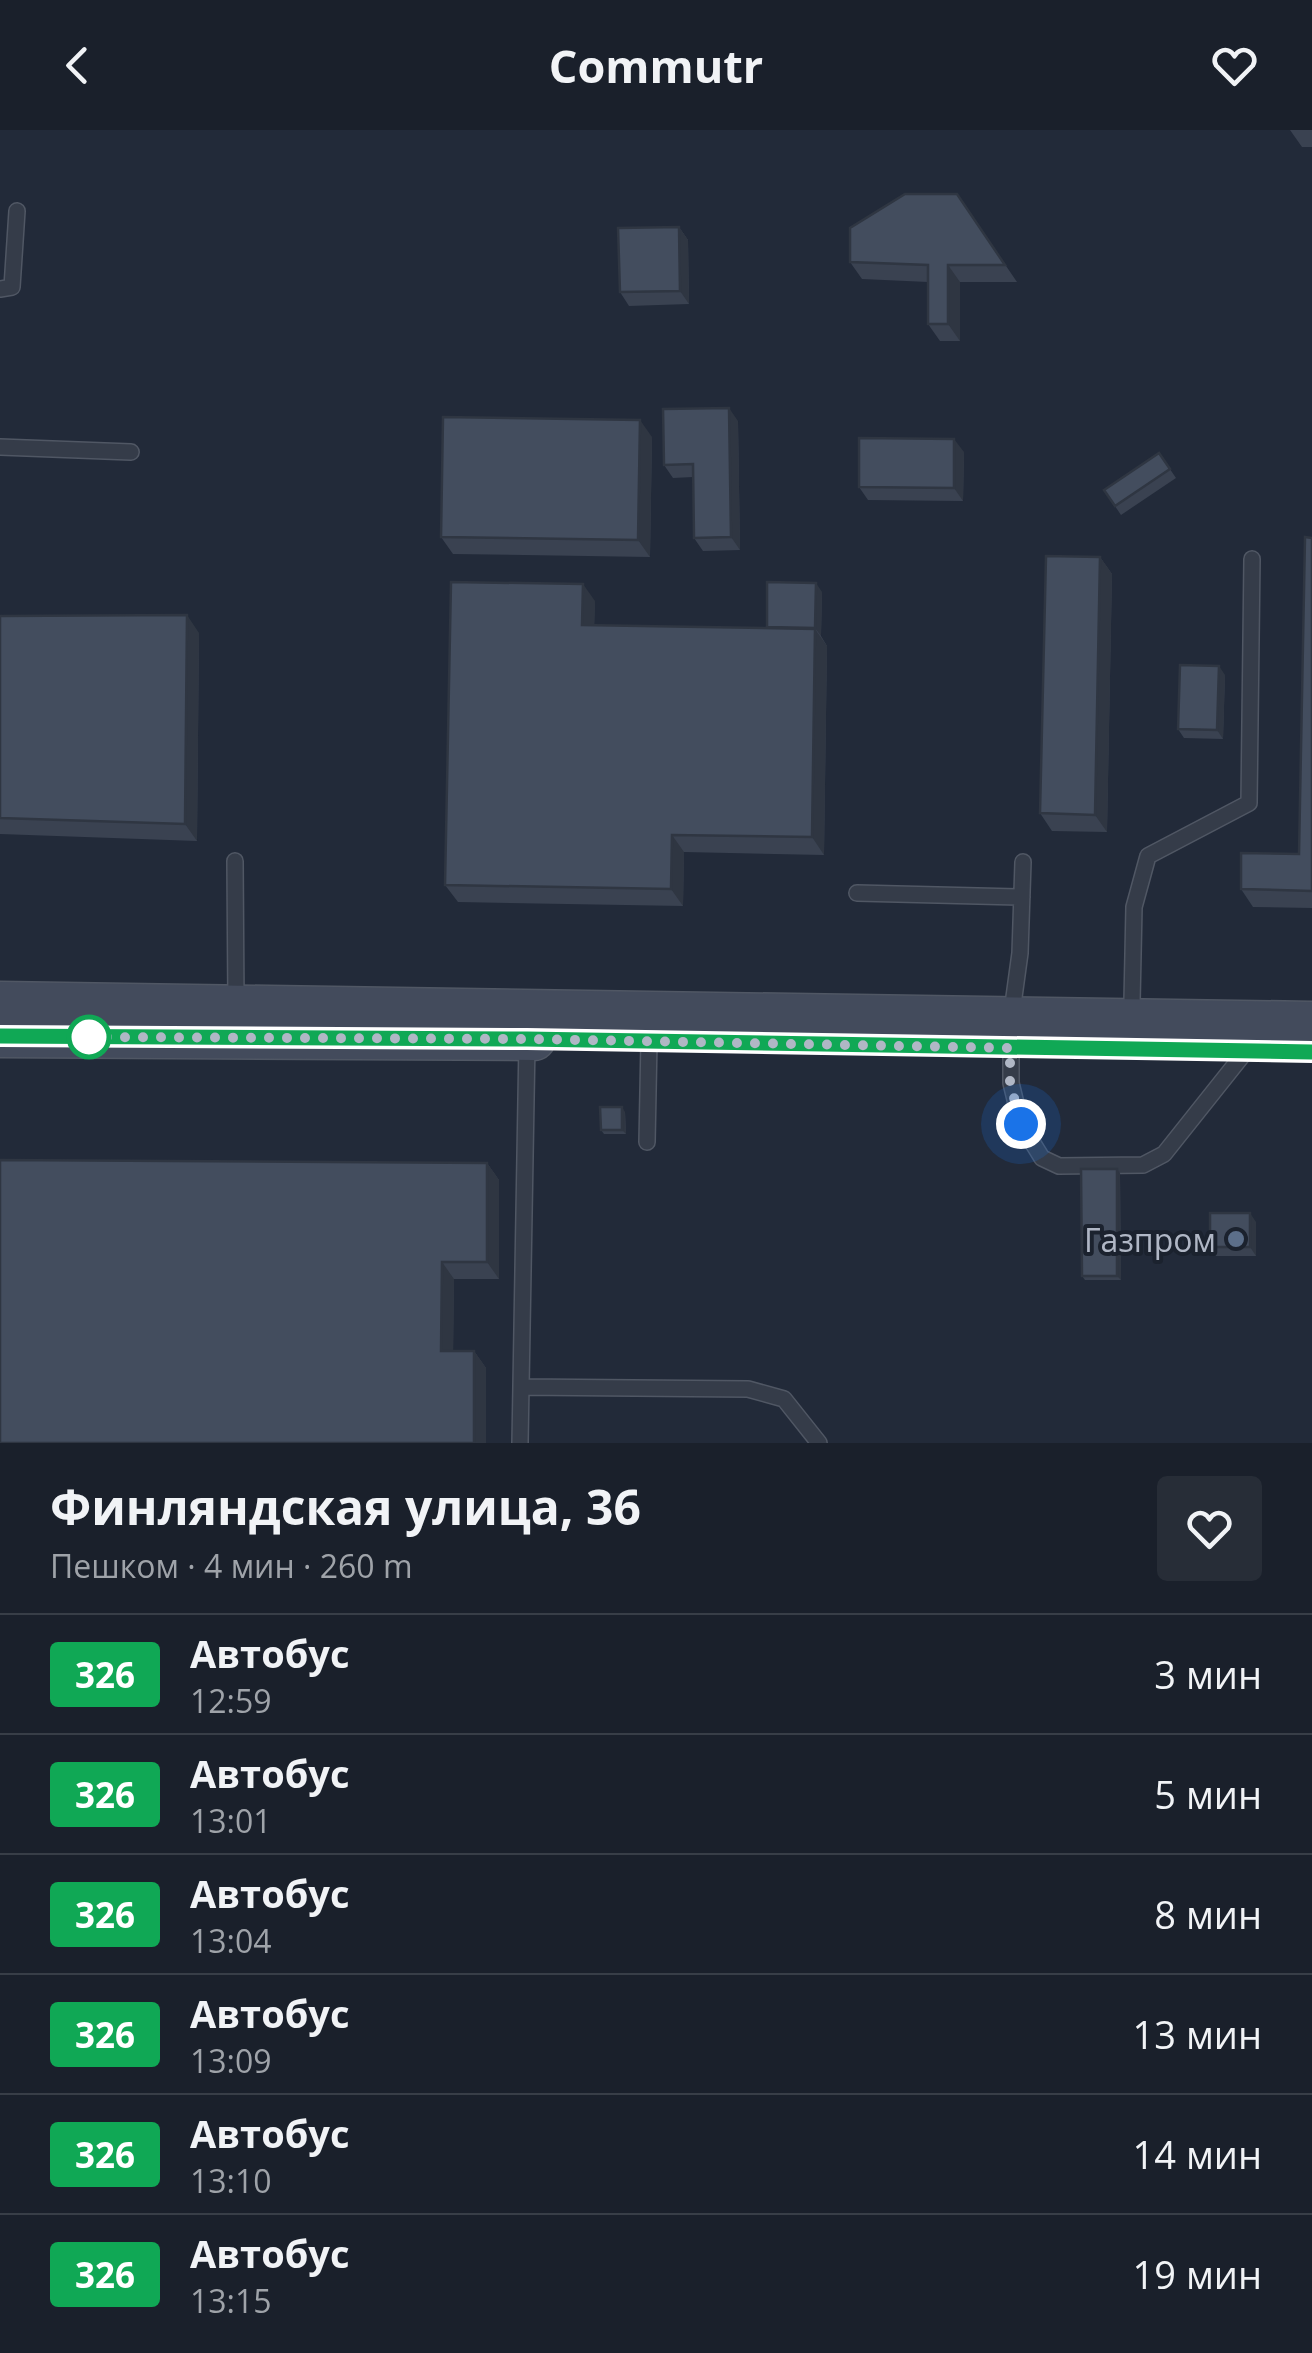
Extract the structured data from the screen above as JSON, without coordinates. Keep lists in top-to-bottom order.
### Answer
{
  "places": ["Газпром"],
  "lines": ["bus line 326"],
  "page": {
    "header": "Commutr",
    "heading": ["Финляндская улица, 36", "Пешком · 4 мин · 260 m"],
    "list": [
      {
        "mark": "326",
        "name": "Автобус",
        "note": "12:59",
        "value": "3 мин"
      },
      {
        "mark": "326",
        "name": "Автобус",
        "note": "13:01",
        "value": "5 мин"
      },
      {
        "mark": "326",
        "name": "Автобус",
        "note": "13:04",
        "value": "8 мин"
      },
      {
        "mark": "326",
        "name": "Автобус",
        "note": "13:09",
        "value": "13 мин"
      },
      {
        "mark": "326",
        "name": "Автобус",
        "note": "13:10",
        "value": "14 мин"
      },
      {
        "mark": "326",
        "name": "Автобус",
        "note": "13:15",
        "value": "19 мин"
      }
    ]
  }
}
